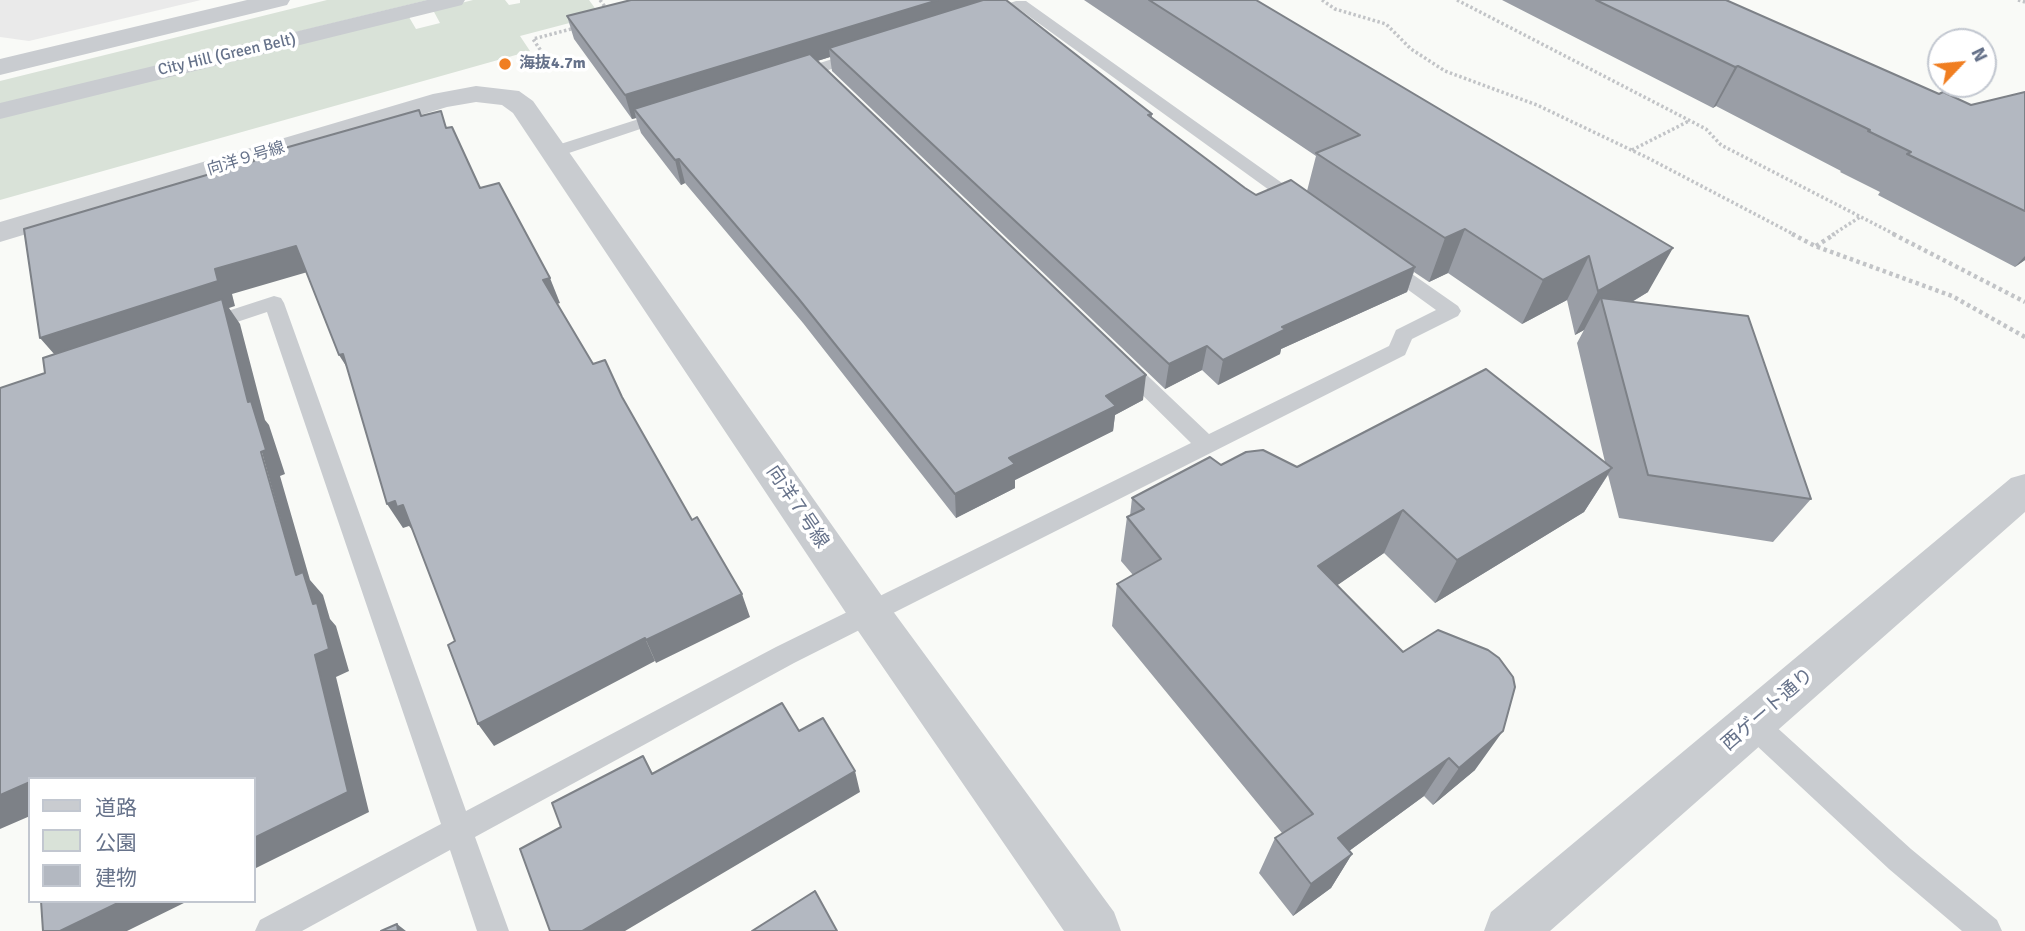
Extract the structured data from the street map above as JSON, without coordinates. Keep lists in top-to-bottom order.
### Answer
{
  "streets": {
    "street": [
      "City Hill (Green Belt)",
      "向洋９号線",
      "向洋７号線",
      "西ゲート通り"
    ]
  },
  "crossings": [
    ["向洋９号線", "向洋７号線"]
  ],
  "places": ["海抜4.7m"],
  "legend": ["道路", "公園", "建物"],
  "north": "top right"
}
